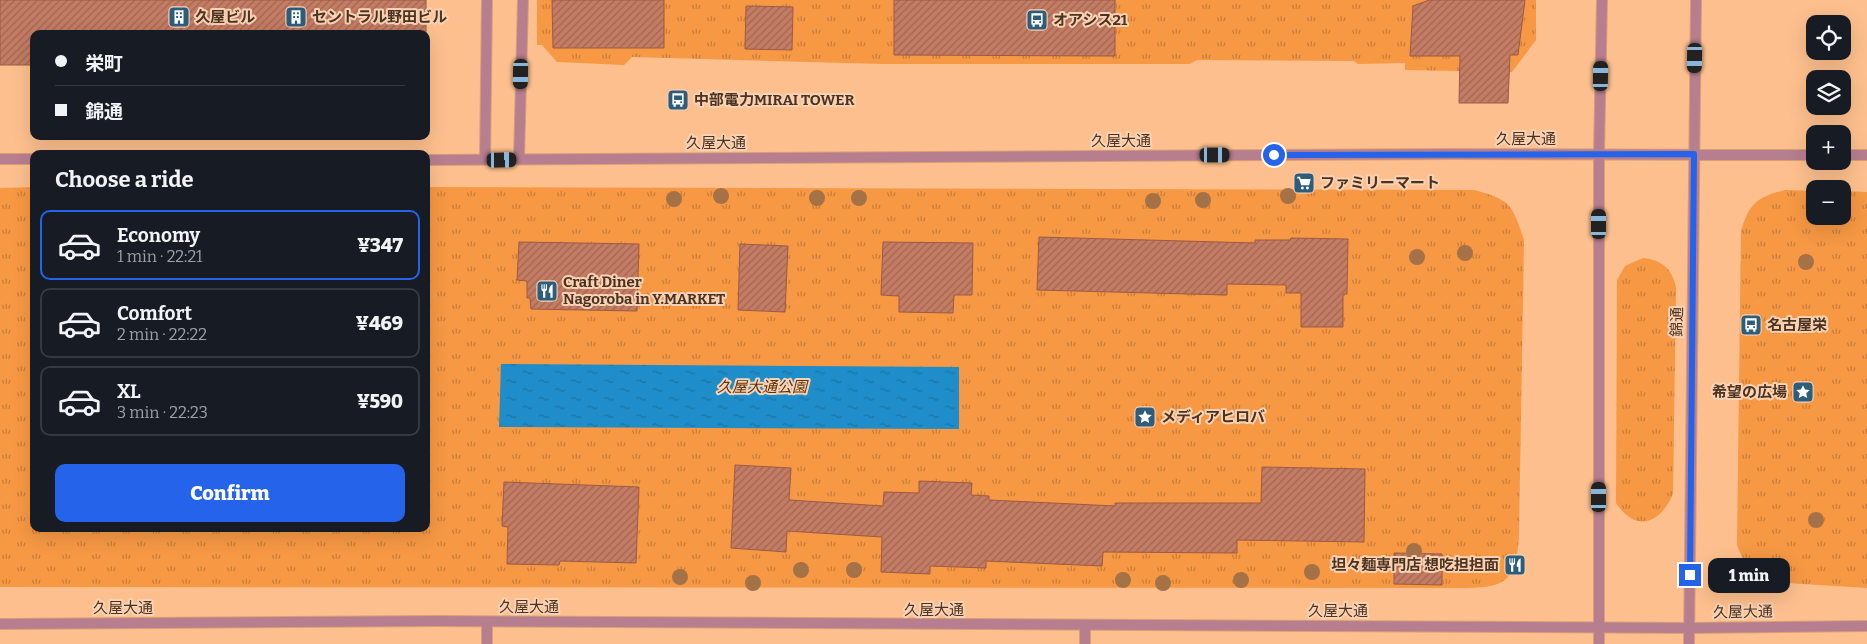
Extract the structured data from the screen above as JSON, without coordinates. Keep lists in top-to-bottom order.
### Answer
{
  "streets": {
    "street": ["久屋大通", "錦通"]
  },
  "crossings": [
    ["久屋大通", "錦通"]
  ],
  "parks": ["久屋大通公園"],
  "places": {
    "building": ["久屋ビル", "セントラル野田ビル"],
    "bus stop": ["オアシス21", "中部電力MIRAI TOWER", "名古屋栄"],
    "supermarket": ["ファミリーマート"],
    "restaurant": ["Craft Diner Nagoroba in Y.MARKET", "坦々麺専門店 想吃担担面"],
    "place": ["希望の広場", "メディアヒロバ"]
  },
  "page": {
    "map_buttons": ["+", "−"],
    "banner": ["栄町", "錦通"],
    "heading": "Choose a ride",
    "list": [
      {
        "name": "Economy",
        "note": "1 min · 22:21",
        "value": "¥347"
      },
      {
        "name": "Comfort",
        "note": "2 min · 22:22",
        "value": "¥469"
      },
      {
        "name": "XL",
        "note": "3 min · 22:23",
        "value": "¥590"
      }
    ],
    "buttons": "Confirm",
    "bubble": "1 min"
  }
}
